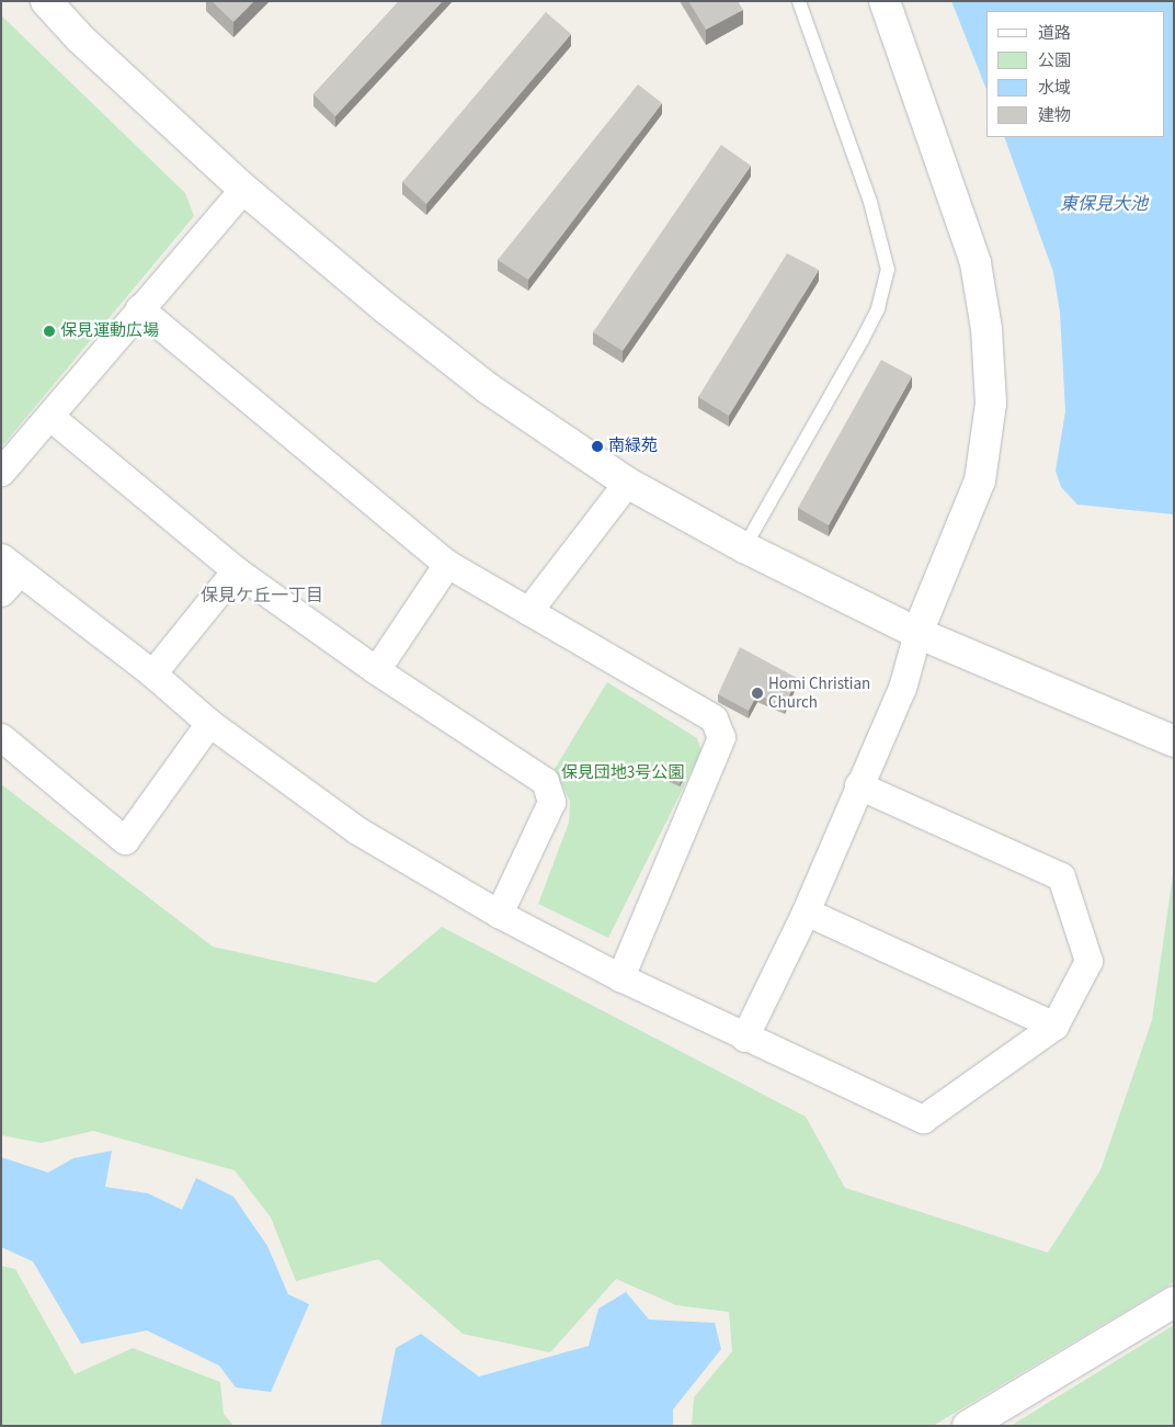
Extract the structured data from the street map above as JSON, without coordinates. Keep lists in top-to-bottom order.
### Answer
{
  "districts": ["保見ケ丘一丁目"],
  "water": ["東保見大池"],
  "parks": ["保見団地3号公園"],
  "places": ["保見運動広場", "南緑苑", "Homi Christian Church"],
  "legend": [
    "道路",
    "公園",
    "水域",
    "建物"
  ]
}
